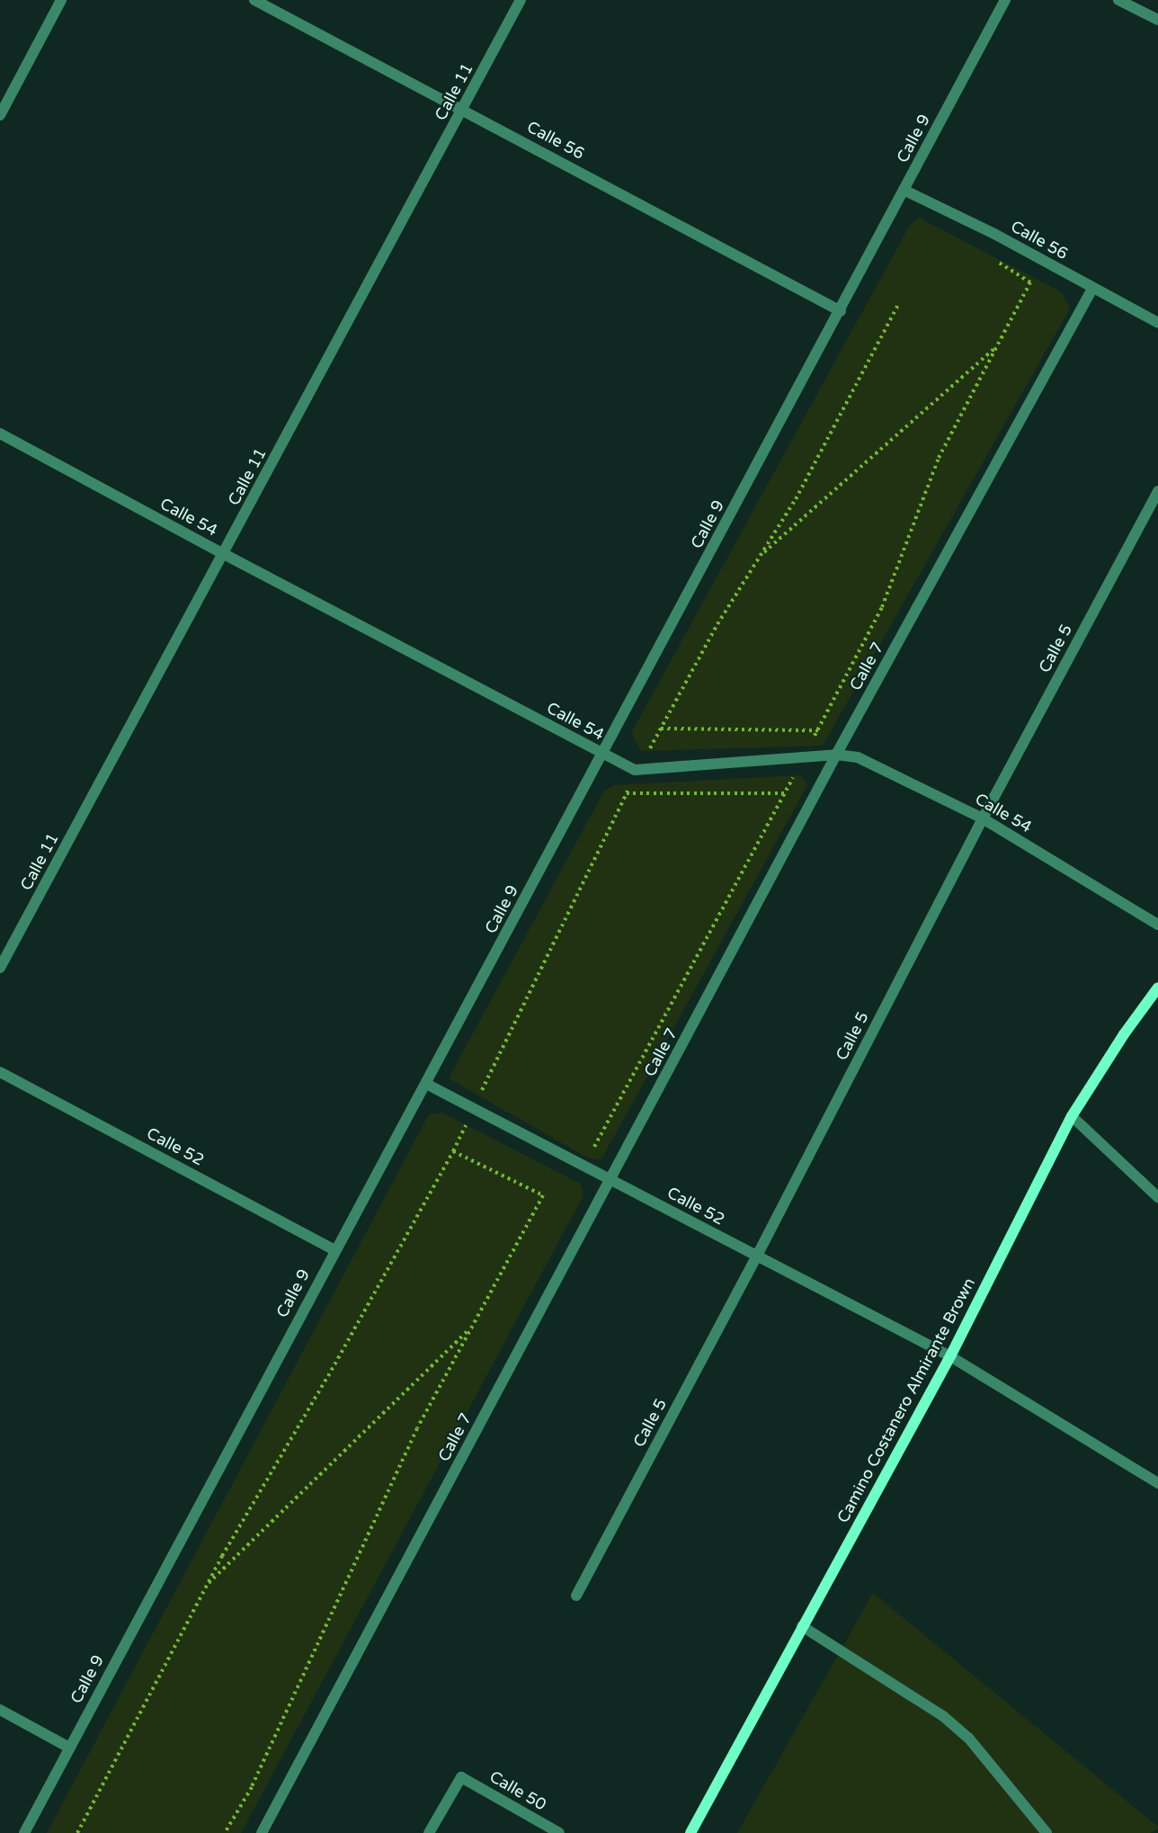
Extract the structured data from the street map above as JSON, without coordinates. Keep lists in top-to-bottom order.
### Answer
{
  "streets": {
    "main road": ["Camino Costanero Almirante Brown"],
    "street": [
      "Calle 11",
      "Calle 9",
      "Calle 56",
      "Calle 54",
      "Calle 5",
      "Calle 7",
      "Calle 52",
      "Calle 50"
    ]
  },
  "crossings": [
    ["Calle 11", "Calle 56"],
    ["Calle 11", "Calle 54"],
    ["Calle 9", "Calle 56"],
    ["Calle 9", "Calle 54"],
    ["Calle 9", "Calle 52"],
    ["Calle 56", "Calle 7"],
    ["Calle 54", "Calle 5"],
    ["Calle 54", "Calle 7"],
    ["Calle 5", "Calle 52"],
    ["Calle 7", "Calle 52"],
    ["Calle 52", "Camino Costanero Almirante Brown"]
  ]
}
